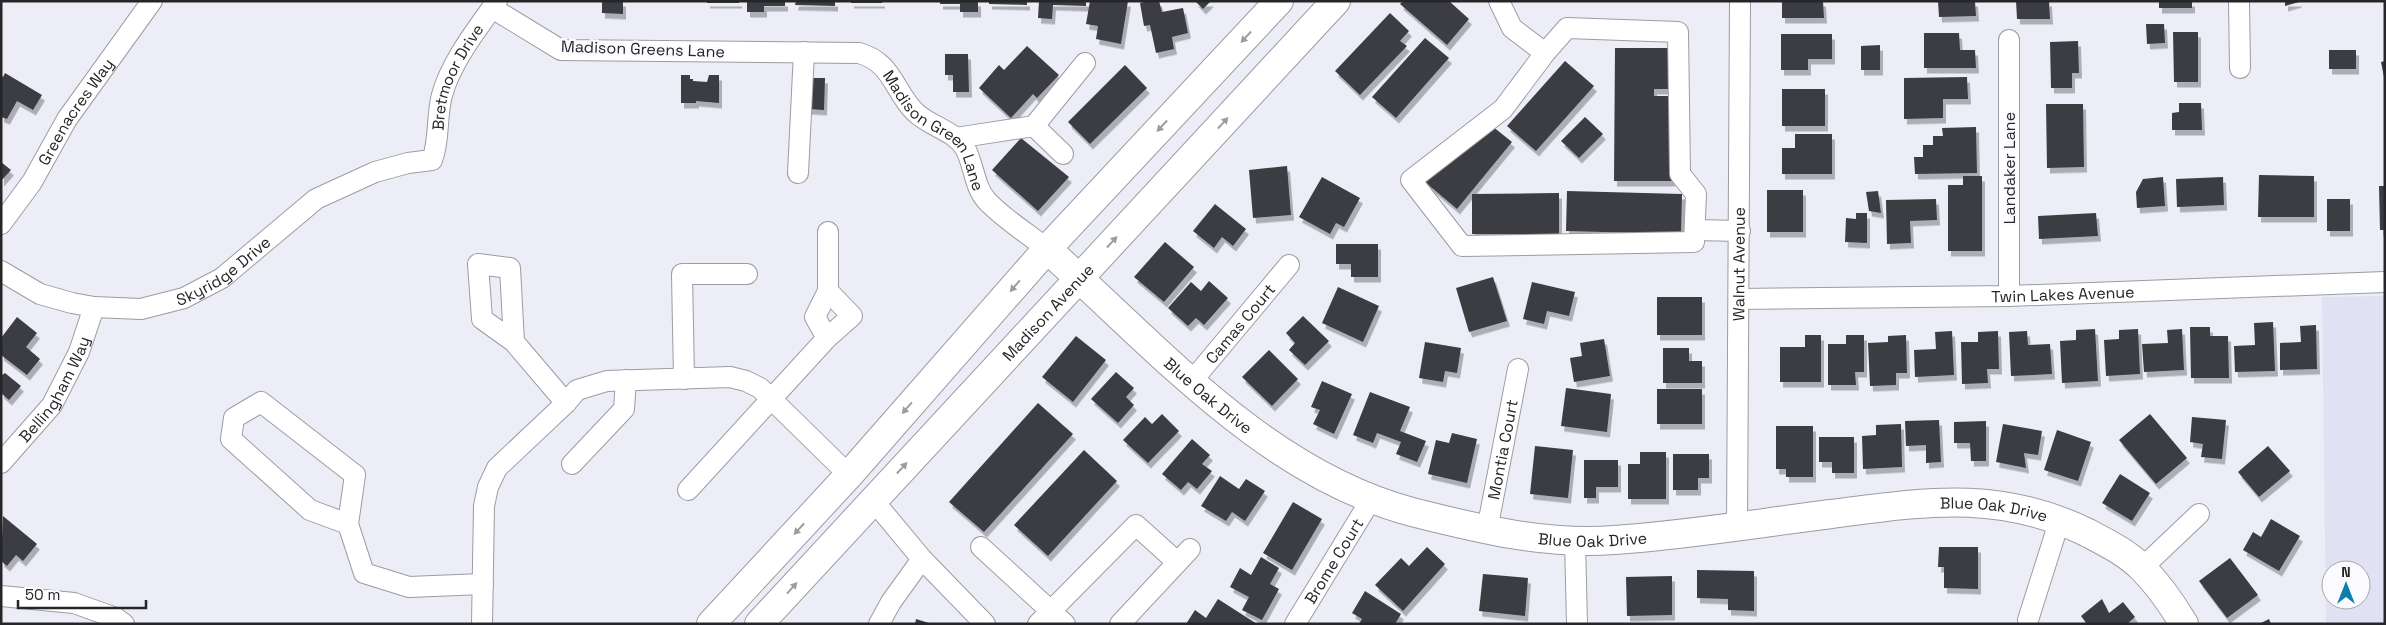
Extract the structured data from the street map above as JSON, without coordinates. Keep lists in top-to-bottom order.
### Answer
{
  "streets": {
    "main road": ["Madison Avenue", "Blue Oak Drive"],
    "street": [
      "Madison Greens Lane",
      "Bretmoor Drive",
      "Greenacres Way",
      "Madison Green Lane",
      "Landaker Lane",
      "Walnut Avenue",
      "Skyridge Drive",
      "Twin Lakes Avenue",
      "Camas Court",
      "Bellingham Way",
      "Montia Court",
      "Brome Court"
    ]
  },
  "crossings": [
    ["Madison Greens Lane", "Bretmoor Drive"],
    ["Madison Greens Lane", "Madison Green Lane"],
    ["Bretmoor Drive", "Skyridge Drive"],
    ["Madison Green Lane", "Blue Oak Drive"],
    ["Landaker Lane", "Twin Lakes Avenue"],
    ["Walnut Avenue", "Twin Lakes Avenue"],
    ["Walnut Avenue", "Blue Oak Drive"],
    ["Skyridge Drive", "Bellingham Way"],
    ["Madison Avenue", "Blue Oak Drive"],
    ["Camas Court", "Blue Oak Drive"],
    ["Blue Oak Drive", "Montia Court"],
    ["Blue Oak Drive", "Brome Court"]
  ],
  "scale_bar": "50 m",
  "north": "top"
}
